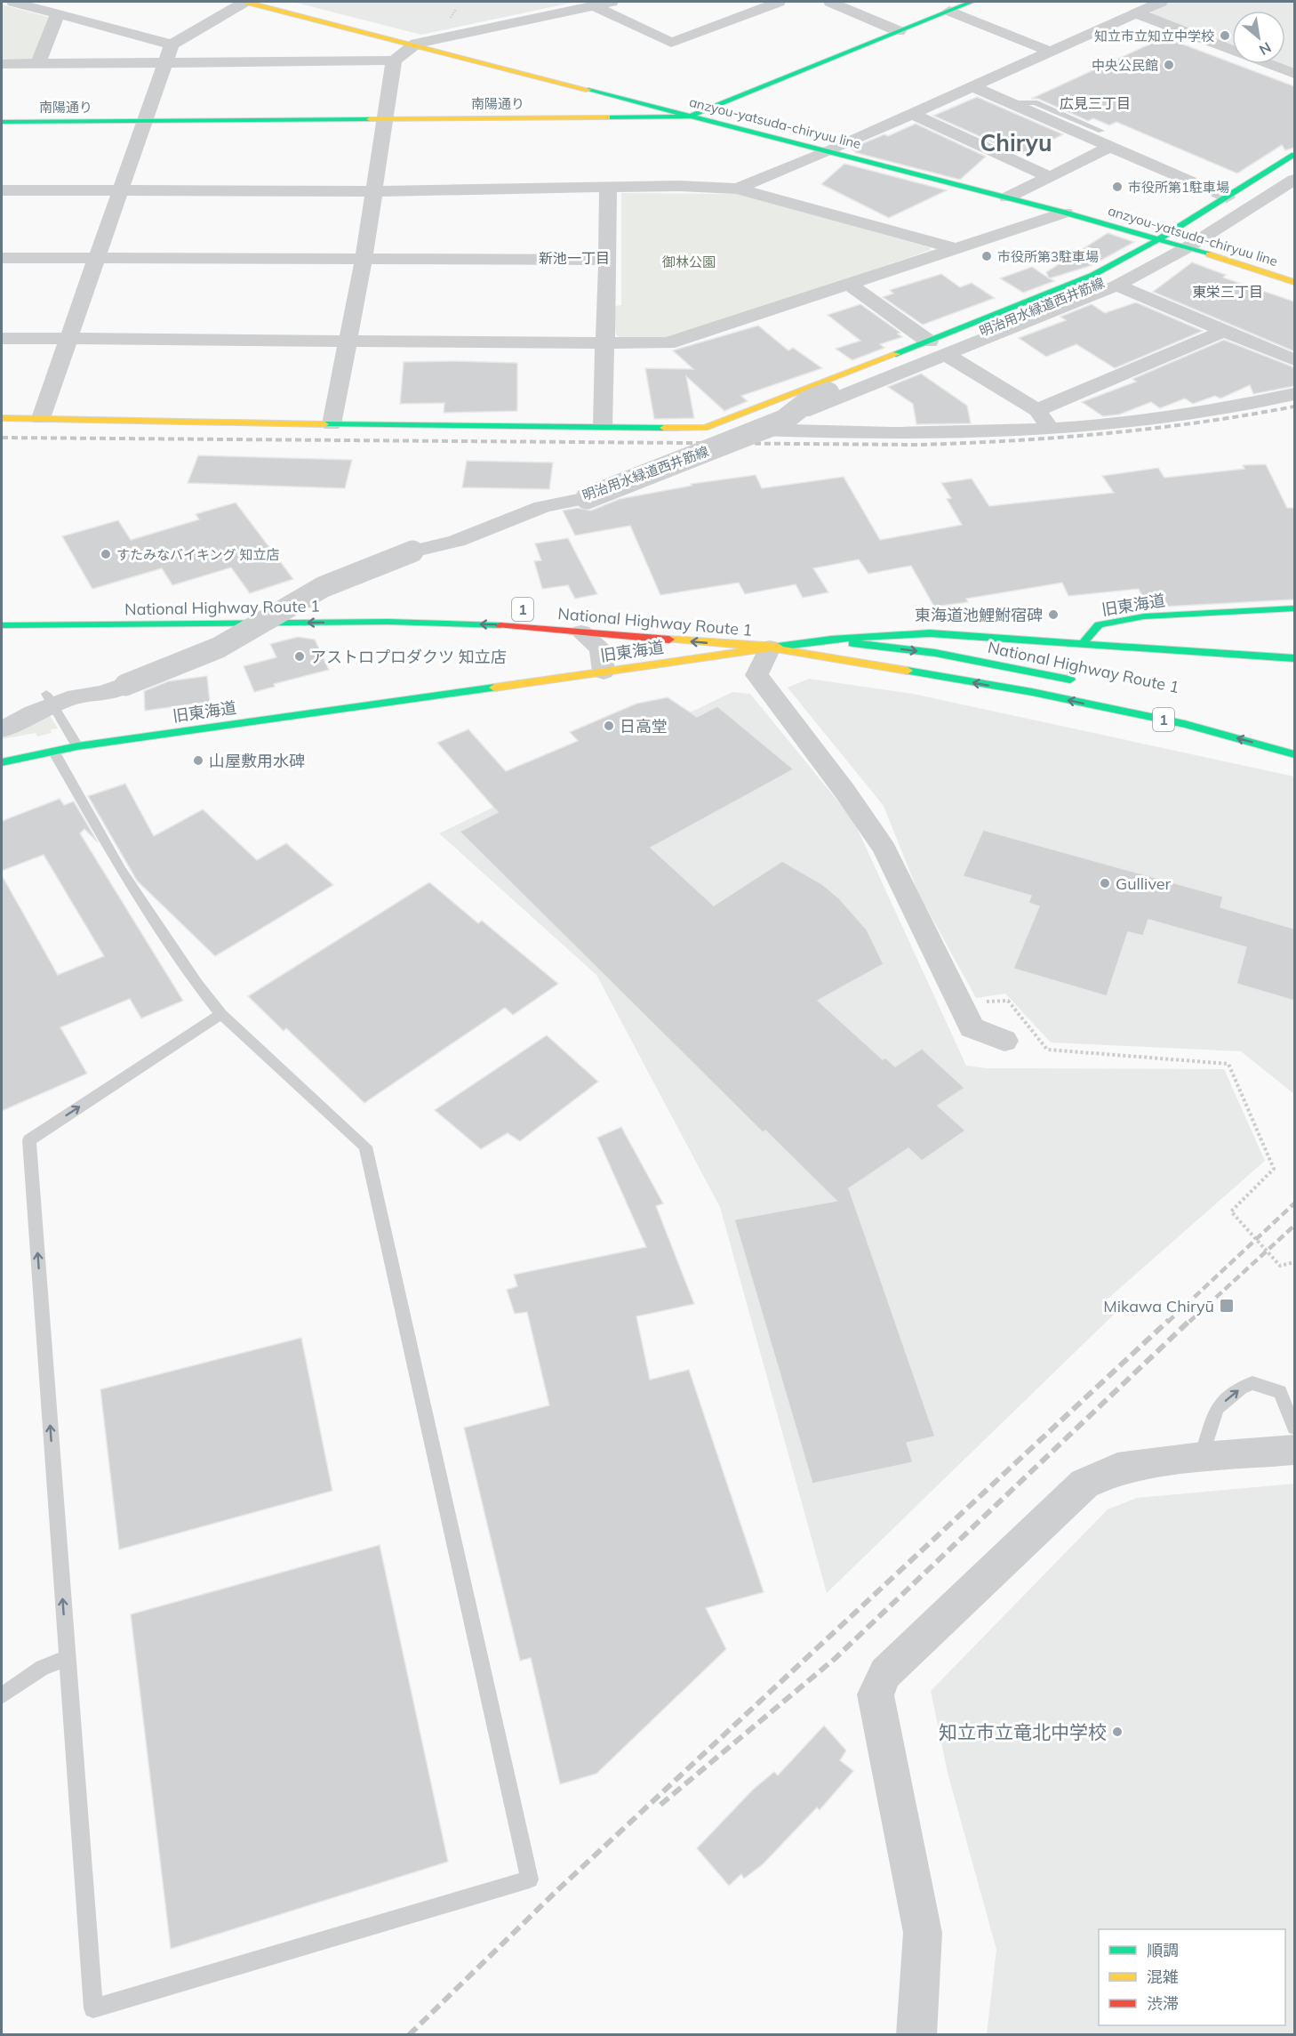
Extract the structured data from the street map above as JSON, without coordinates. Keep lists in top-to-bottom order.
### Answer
{
  "streets": {
    "main road": [
      "南陽通り",
      "anzyou-yatsuda-chiryuu line",
      "旧東海道",
      "National Highway Route 1",
      "1"
    ],
    "street": ["明治用水緑道西井筋線"]
  },
  "crossings": [
    ["南陽通り", "anzyou-yatsuda-chiryuu line"],
    ["anzyou-yatsuda-chiryuu line", "明治用水緑道西井筋線"],
    ["旧東海道", "National Highway Route 1"]
  ],
  "districts": [
    "広見三丁目",
    "Chiryu",
    "新池一丁目",
    "東栄三丁目"
  ],
  "parks": ["御林公園"],
  "places": {
    "other": [
      "知立市立知立中学校",
      "中央公民館",
      "市役所第1駐車場",
      "市役所第3駐車場",
      "すたみなバイキング 知立店",
      "東海道池鯉鮒宿碑",
      "アストロプロダクツ 知立店",
      "日高堂",
      "山屋敷用水碑",
      "Gulliver",
      "知立市立竜北中学校"
    ],
    "transit": ["Mikawa Chiryū"]
  },
  "legend": ["順調", "混雑", "渋滞"],
  "north": "bottom right"
}
